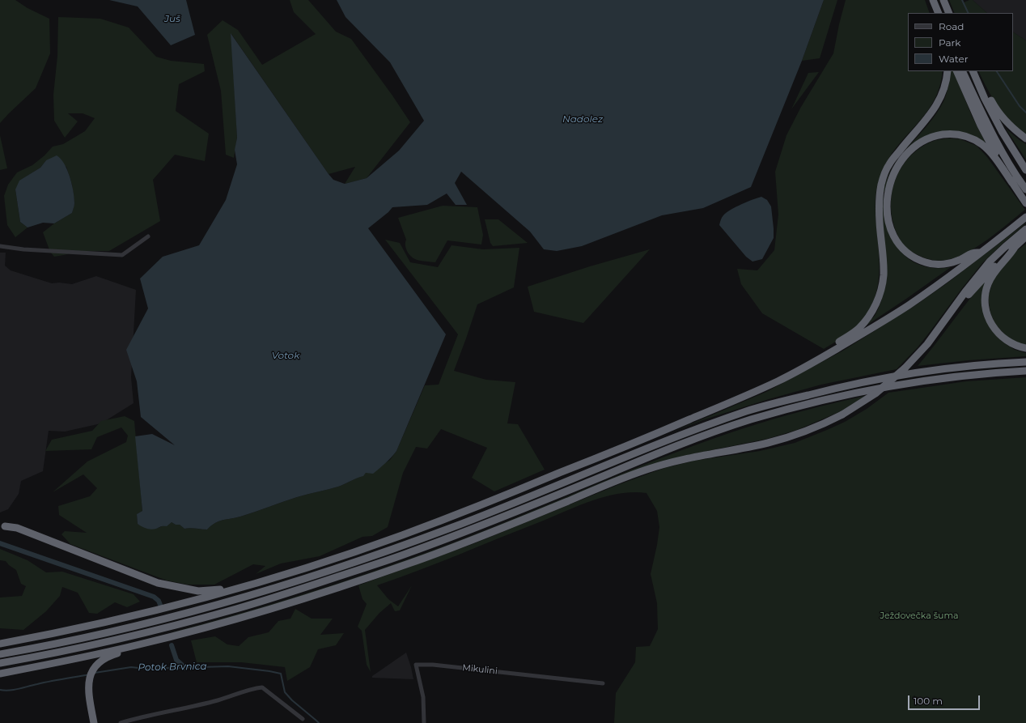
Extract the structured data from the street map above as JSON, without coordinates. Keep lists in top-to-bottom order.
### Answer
{
  "streets": {
    "street": ["Mikulini"]
  },
  "water": [
    "Juš",
    "Nadolez",
    "Votok",
    "Potok Brvnica"
  ],
  "parks": ["Ježdovečka šuma"],
  "legend": ["Road", "Park", "Water"],
  "scale_bar": "100 m"
}
